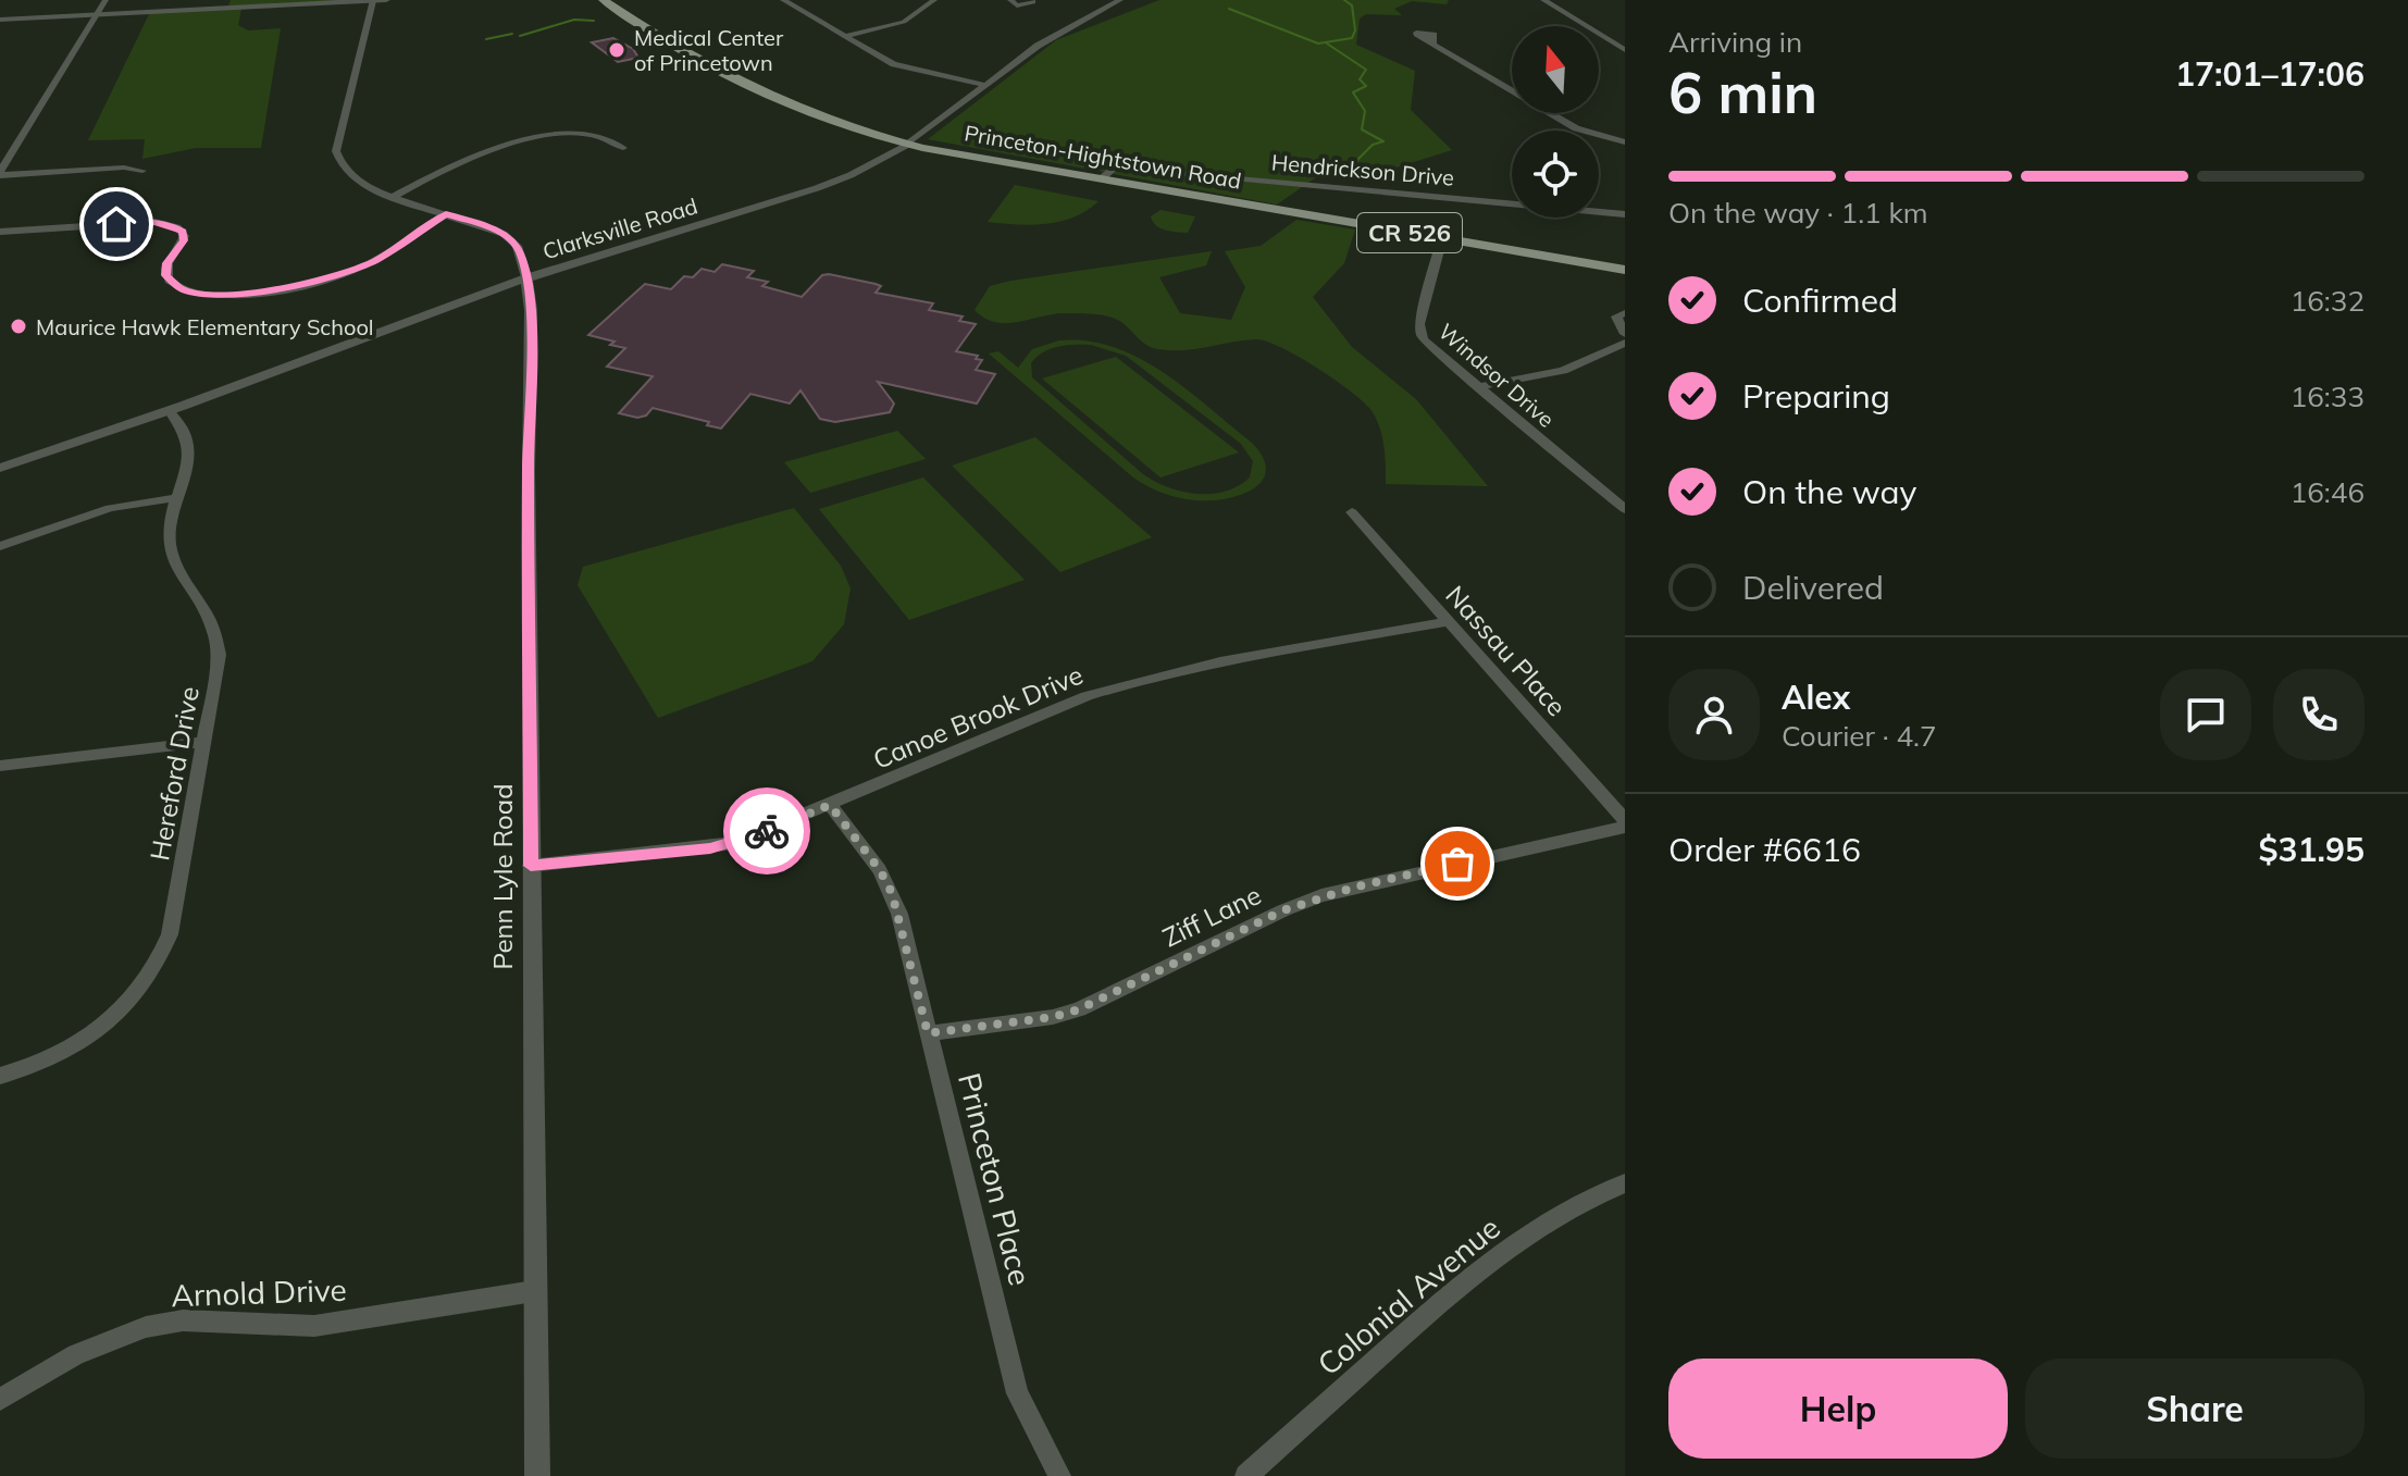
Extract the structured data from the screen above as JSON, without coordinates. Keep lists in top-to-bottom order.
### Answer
{
  "streets": {
    "main road": ["Princeton-Hightstown Road", "CR 526"],
    "street": [
      "Hendrickson Drive",
      "Clarksville Road",
      "Windsor Drive",
      "Nassau Place",
      "Canoe Brook Drive",
      "Hereford Drive",
      "Penn Lyle Road",
      "Ziff Lane",
      "Princeton Place",
      "Arnold Drive",
      "Colonial Avenue"
    ]
  },
  "crossings": [
    ["Princeton-Hightstown Road", "Hendrickson Drive"],
    ["Princeton-Hightstown Road", "Clarksville Road"],
    ["Princeton-Hightstown Road", "Windsor Drive"],
    ["Clarksville Road", "Hereford Drive"],
    ["Clarksville Road", "Penn Lyle Road"],
    ["Nassau Place", "Canoe Brook Drive"],
    ["Nassau Place", "Ziff Lane"],
    ["Canoe Brook Drive", "Penn Lyle Road"],
    ["Canoe Brook Drive", "Princeton Place"],
    ["Penn Lyle Road", "Arnold Drive"],
    ["Ziff Lane", "Princeton Place"]
  ],
  "places": ["Medical Center of Princetown", "Maurice Hawk Elementary School"],
  "north": "top",
  "page": {
    "heading": ["6 min", "Arriving in", "17:01–17:06"],
    "panel": [
      "Alex",
      "Courier · 4.7",
      "Order #6616",
      "$31.95"
    ],
    "bar": "On the way · 1.1 km",
    "list": [
      ["Confirmed", "16:32"],
      ["Preparing", "16:33"],
      ["On the way", "16:46"],
      "Delivered"
    ],
    "buttons": ["Help", "Share"]
  }
}
